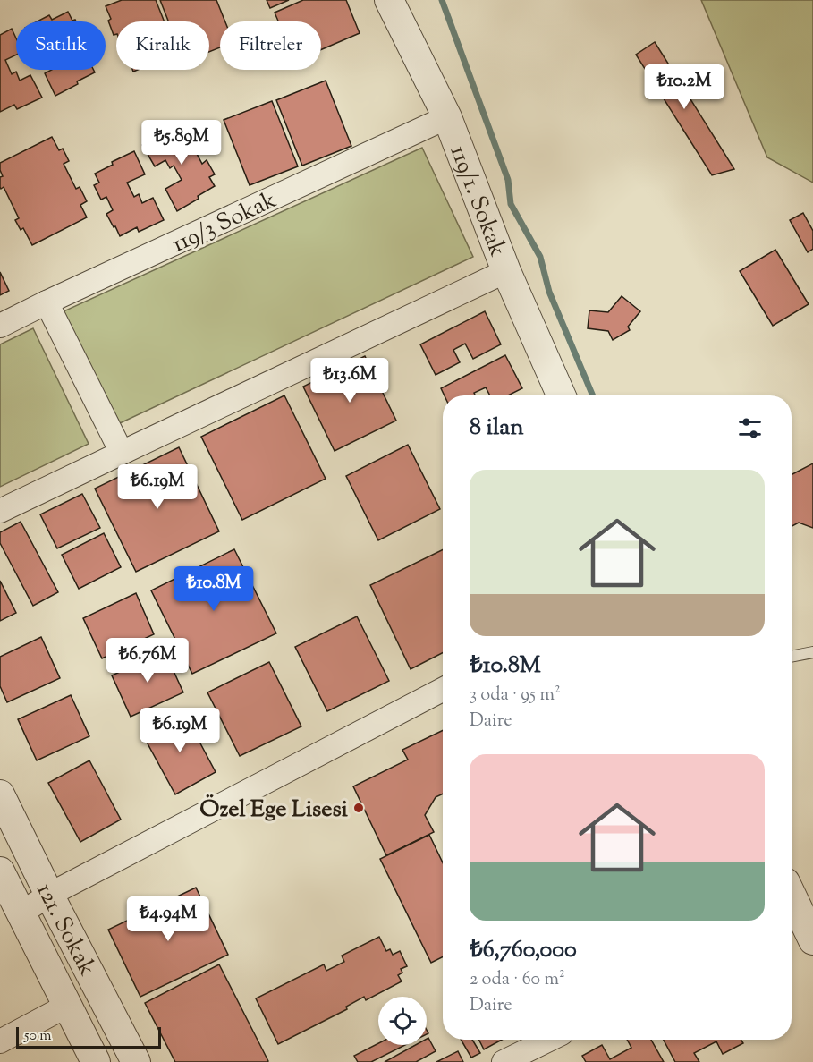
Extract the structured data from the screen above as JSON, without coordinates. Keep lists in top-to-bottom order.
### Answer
{
  "streets": {
    "street": ["119/1. Sokak", "119/3 Sokak", "121. Sokak"]
  },
  "crossings": [
    ["119/1. Sokak", "119/3 Sokak"]
  ],
  "places": ["Özel Ege Lisesi"],
  "scale_bar": "50 m",
  "page": {
    "chip": ["Satılık", "Kiralık", "Filtreler"],
    "price": [
      "₺10.2M",
      "₺5.89M",
      "₺13.6M",
      "₺6.19M",
      "₺10.8M",
      "₺6.76M",
      "₺6.19M",
      "₺4.94M"
    ],
    "heading": "8 ilan",
    "list": [
      {
        "name": "₺10.8M",
        "note": "3 oda · 95 m² · Daire"
      },
      {
        "name": "₺6,760,000",
        "note": "2 oda · 60 m² · Daire"
      }
    ],
    "scale": "50 m"
  }
}
